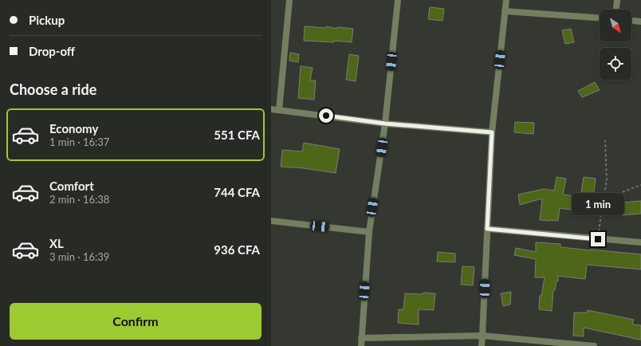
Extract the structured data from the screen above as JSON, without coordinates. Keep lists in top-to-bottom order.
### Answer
{
  "north": "bottom right",
  "page": {
    "banner": ["Pickup", "Drop-off"],
    "heading": "Choose a ride",
    "list": [
      {
        "name": "Economy",
        "note": "1 min · 16:37",
        "value": "551 CFA"
      },
      {
        "name": "Comfort",
        "note": "2 min · 16:38",
        "value": "744 CFA"
      },
      {
        "name": "XL",
        "note": "3 min · 16:39",
        "value": "936 CFA"
      }
    ],
    "bubble": "1 min",
    "buttons": "Confirm"
  }
}
